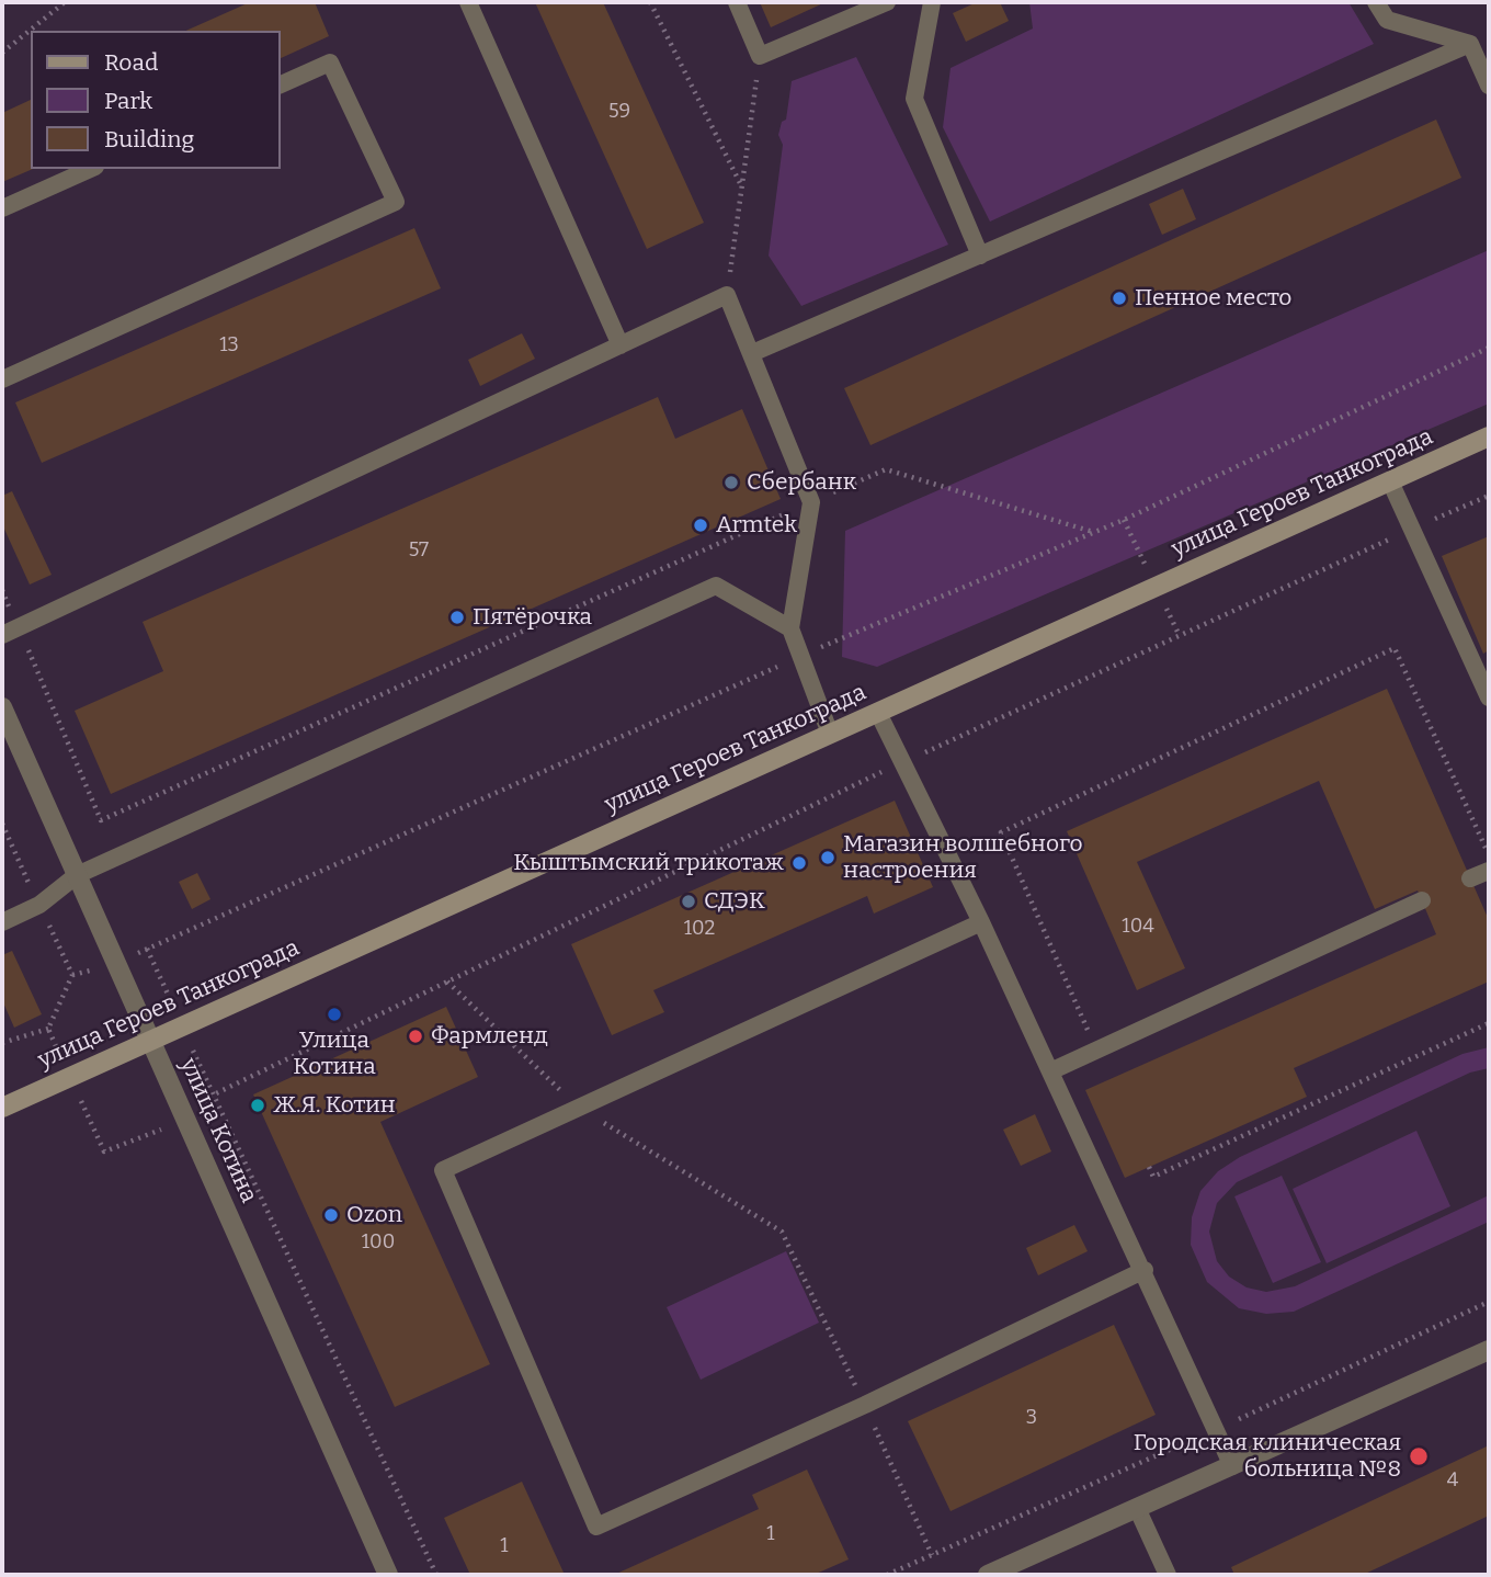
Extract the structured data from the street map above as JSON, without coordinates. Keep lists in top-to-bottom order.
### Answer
{
  "streets": {
    "main road": ["улица Героев Танкограда"],
    "street": ["улица Котина"]
  },
  "crossings": [
    ["улица Героев Танкограда", "улица Котина"]
  ],
  "places": [
    "Пенное место",
    "Сбербанк",
    "Armtek",
    "Пятёрочка",
    "Магазин волшебного настроения",
    "Кыштымский трикотаж",
    "СДЭК",
    "Улица Котина",
    "Фармленд",
    "Ж.Я. Котин",
    "Ozon",
    "Городская клиническая больница №8"
  ],
  "house_numbers": [
    "59",
    "13",
    "57",
    "104",
    "102",
    "100",
    "3",
    "4",
    "1",
    "1"
  ],
  "legend": ["Road", "Park", "Building"]
}
